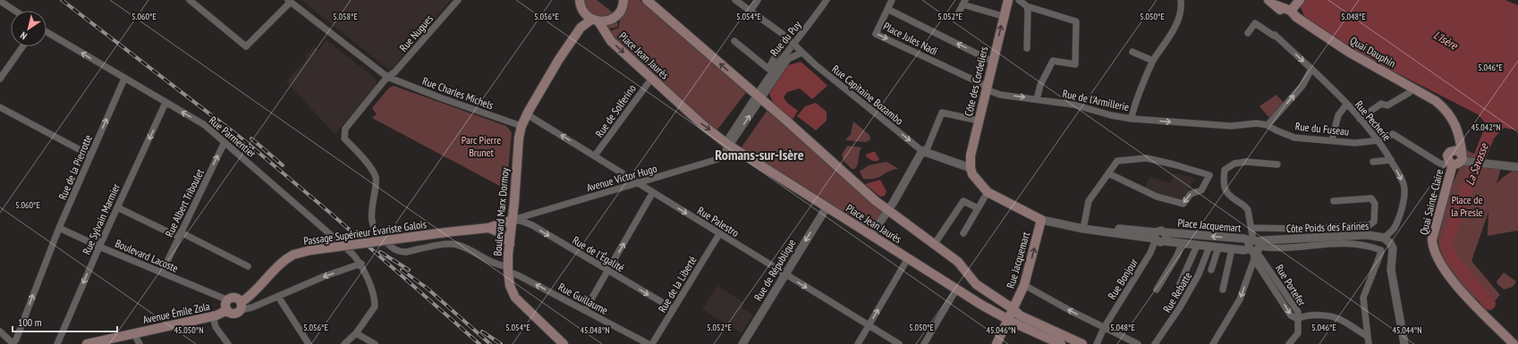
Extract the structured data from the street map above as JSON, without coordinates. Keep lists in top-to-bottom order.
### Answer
{
  "streets": {
    "main road": [
      "Quai Dauphin",
      "Place Jean Jaurès",
      "Côte des Cordeliers",
      "Quai Sainte-Claire",
      "Boulevard Marx Dormoy",
      "Passage Supérieur Évariste Galois",
      "Rue Jacquemart",
      "Avenue Émile Zola"
    ],
    "street": [
      "Rue Nugues",
      "Rue du Puy",
      "Place Jules Nadi",
      "Rue Charles Michels",
      "Rue Capitaine Bozambo",
      "Rue de l'Armillerie",
      "Rue de Solferino",
      "Rue Pecherie",
      "Rue du Fuseau",
      "Rue Parmentier",
      "Rue de la Pierrotte",
      "Avenue Victor Hugo",
      "Rue Albert Triboulet",
      "Rue Sylvain Marmier",
      "Rue Palestro",
      "Place Jacquemart",
      "Côte Poids des Farines",
      "Rue de l'Égalité",
      "Boulevard Lacoste",
      "Rue de République",
      "Rue Bonjour",
      "Rue de la Liberté",
      "Rue Portefer",
      "Rue Rebatte",
      "Rue Guillaume"
    ]
  },
  "crossings": [
    ["Rue Nugues", "Rue Charles Michels"],
    ["Rue Nugues", "Boulevard Marx Dormoy"],
    ["Rue Nugues", "Rue Guillaume"],
    ["Rue du Puy", "Place Jean Jaurès"],
    ["Place Jules Nadi", "Côte des Cordeliers"],
    ["Place Jules Nadi", "Rue de l'Armillerie"],
    ["Place Jean Jaurès", "Rue de Solferino"],
    ["Place Jean Jaurès", "Avenue Victor Hugo"],
    ["Place Jean Jaurès", "Boulevard Marx Dormoy"],
    ["Place Jean Jaurès", "Rue Jacquemart"],
    ["Place Jean Jaurès", "Rue de République"],
    ["Côte des Cordeliers", "Rue de l'Armillerie"],
    ["Rue Charles Michels", "Boulevard Marx Dormoy"],
    ["Rue de l'Armillerie", "Rue du Fuseau"],
    ["Rue de Solferino", "Rue Palestro"],
    ["Rue Pecherie", "Rue du Fuseau"],
    ["Rue Pecherie", "Côte Poids des Farines"],
    ["Rue du Fuseau", "Quai Sainte-Claire"],
    ["Rue Parmentier", "Rue de la Pierrotte"],
    ["Rue Parmentier", "Rue Albert Triboulet"],
    ["Rue Parmentier", "Rue Sylvain Marmier"],
    ["Rue de la Pierrotte", "Boulevard Lacoste"],
    ["Avenue Victor Hugo", "Boulevard Marx Dormoy"],
    ["Avenue Victor Hugo", "Rue Palestro"],
    ["Avenue Victor Hugo", "Passage Supérieur Évariste Galois"],
    ["Avenue Victor Hugo", "Rue de l'Égalité"],
    ["Rue Albert Triboulet", "Boulevard Lacoste"],
    ["Boulevard Marx Dormoy", "Rue Palestro"],
    ["Boulevard Marx Dormoy", "Passage Supérieur Évariste Galois"],
    ["Boulevard Marx Dormoy", "Rue de l'Égalité"],
    ["Boulevard Marx Dormoy", "Rue Guillaume"],
    ["Rue Sylvain Marmier", "Boulevard Lacoste"],
    ["Rue Palestro", "Rue de République"],
    ["Rue Palestro", "Rue de la Liberté"],
    ["Place Jacquemart", "Côte Poids des Farines"],
    ["Place Jacquemart", "Rue Jacquemart"],
    ["Place Jacquemart", "Rue Bonjour"],
    ["Place Jacquemart", "Rue Portefer"],
    ["Place Jacquemart", "Rue Rebatte"],
    ["Côte Poids des Farines", "Rue Portefer"],
    ["Passage Supérieur Évariste Galois", "Rue de l'Égalité"],
    ["Passage Supérieur Évariste Galois", "Boulevard Lacoste"],
    ["Passage Supérieur Évariste Galois", "Avenue Émile Zola"],
    ["Rue de l'Égalité", "Rue de la Liberté"],
    ["Boulevard Lacoste", "Avenue Émile Zola"]
  ],
  "one_way": [
    "Rue Capitaine Bozambo",
    "Rue de l'Armillerie",
    "Rue de la Pierrotte",
    "Rue Albert Triboulet",
    "Rue Sylvain Marmier",
    "Rue de l'Égalité",
    "Rue Jacquemart",
    "Rue de République",
    "Rue Guillaume"
  ],
  "districts": ["Romans-sur-Isère"],
  "water": ["L'Isère", "La Savasse"],
  "parks": ["Parc Pierre Brunet", "Place de la Presle"],
  "scale_bar": "100 m",
  "north": "bottom left",
  "coordinates": [
    "5.060°E",
    "5.058°E",
    "5.056°E",
    "5.054°E",
    "5.052°E",
    "5.050°E",
    "5.048°E",
    "5.046°E",
    "45.042°N",
    "45.050°N",
    "45.048°N",
    "45.046°N",
    "45.044°N"
  ]
}
